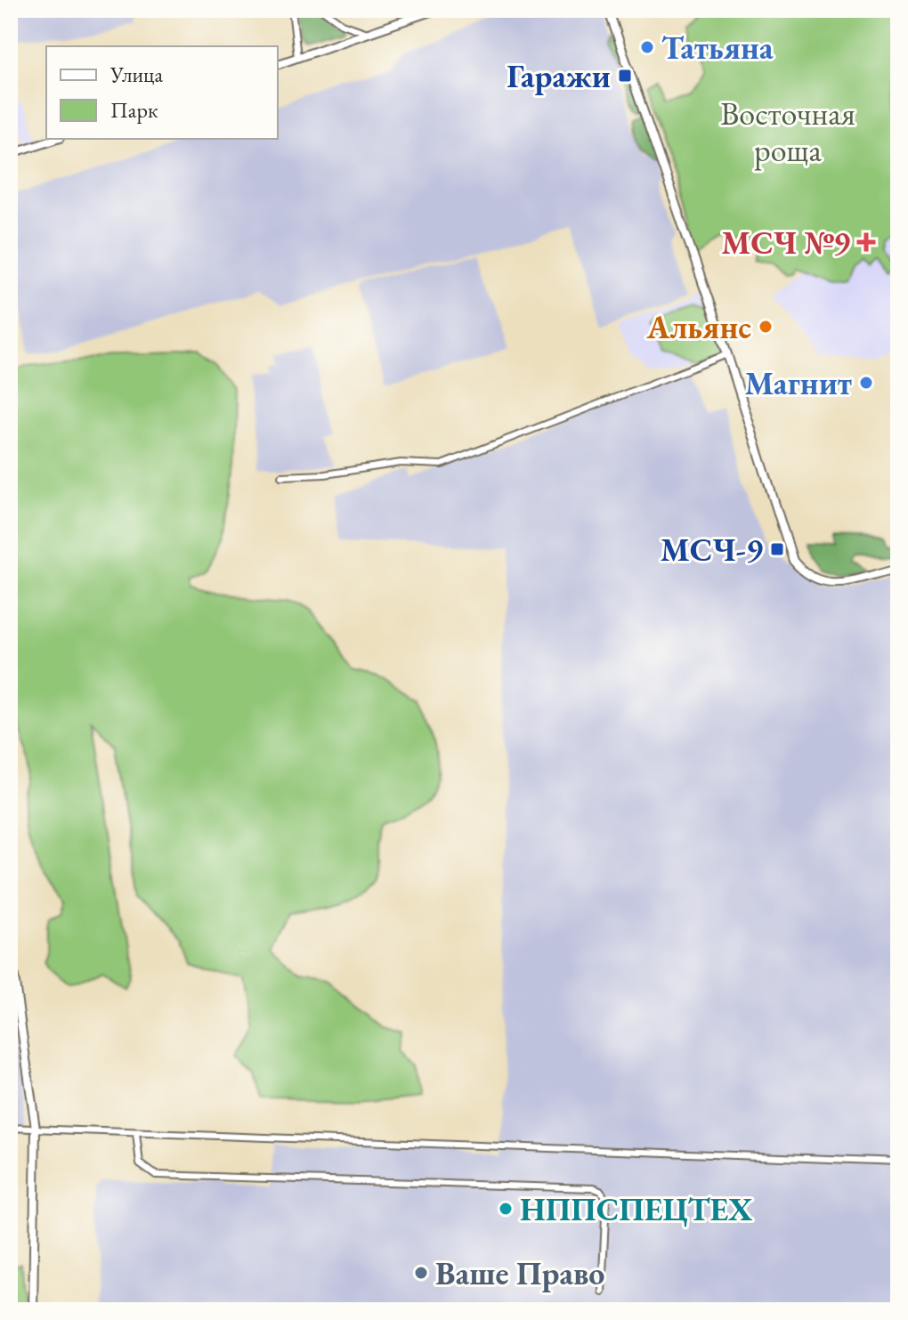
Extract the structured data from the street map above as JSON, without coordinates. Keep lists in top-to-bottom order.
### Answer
{
  "parks": ["Восточная роща"],
  "places": {
    "other": [
      "Татьяна",
      "Альянс",
      "Магнит",
      "НППСПЕЦТЕХ",
      "Ваше Право"
    ],
    "transit": ["Гаражи", "МСЧ-9"],
    "health": ["МСЧ №9"]
  },
  "legend": ["Улица", "Парк"]
}
